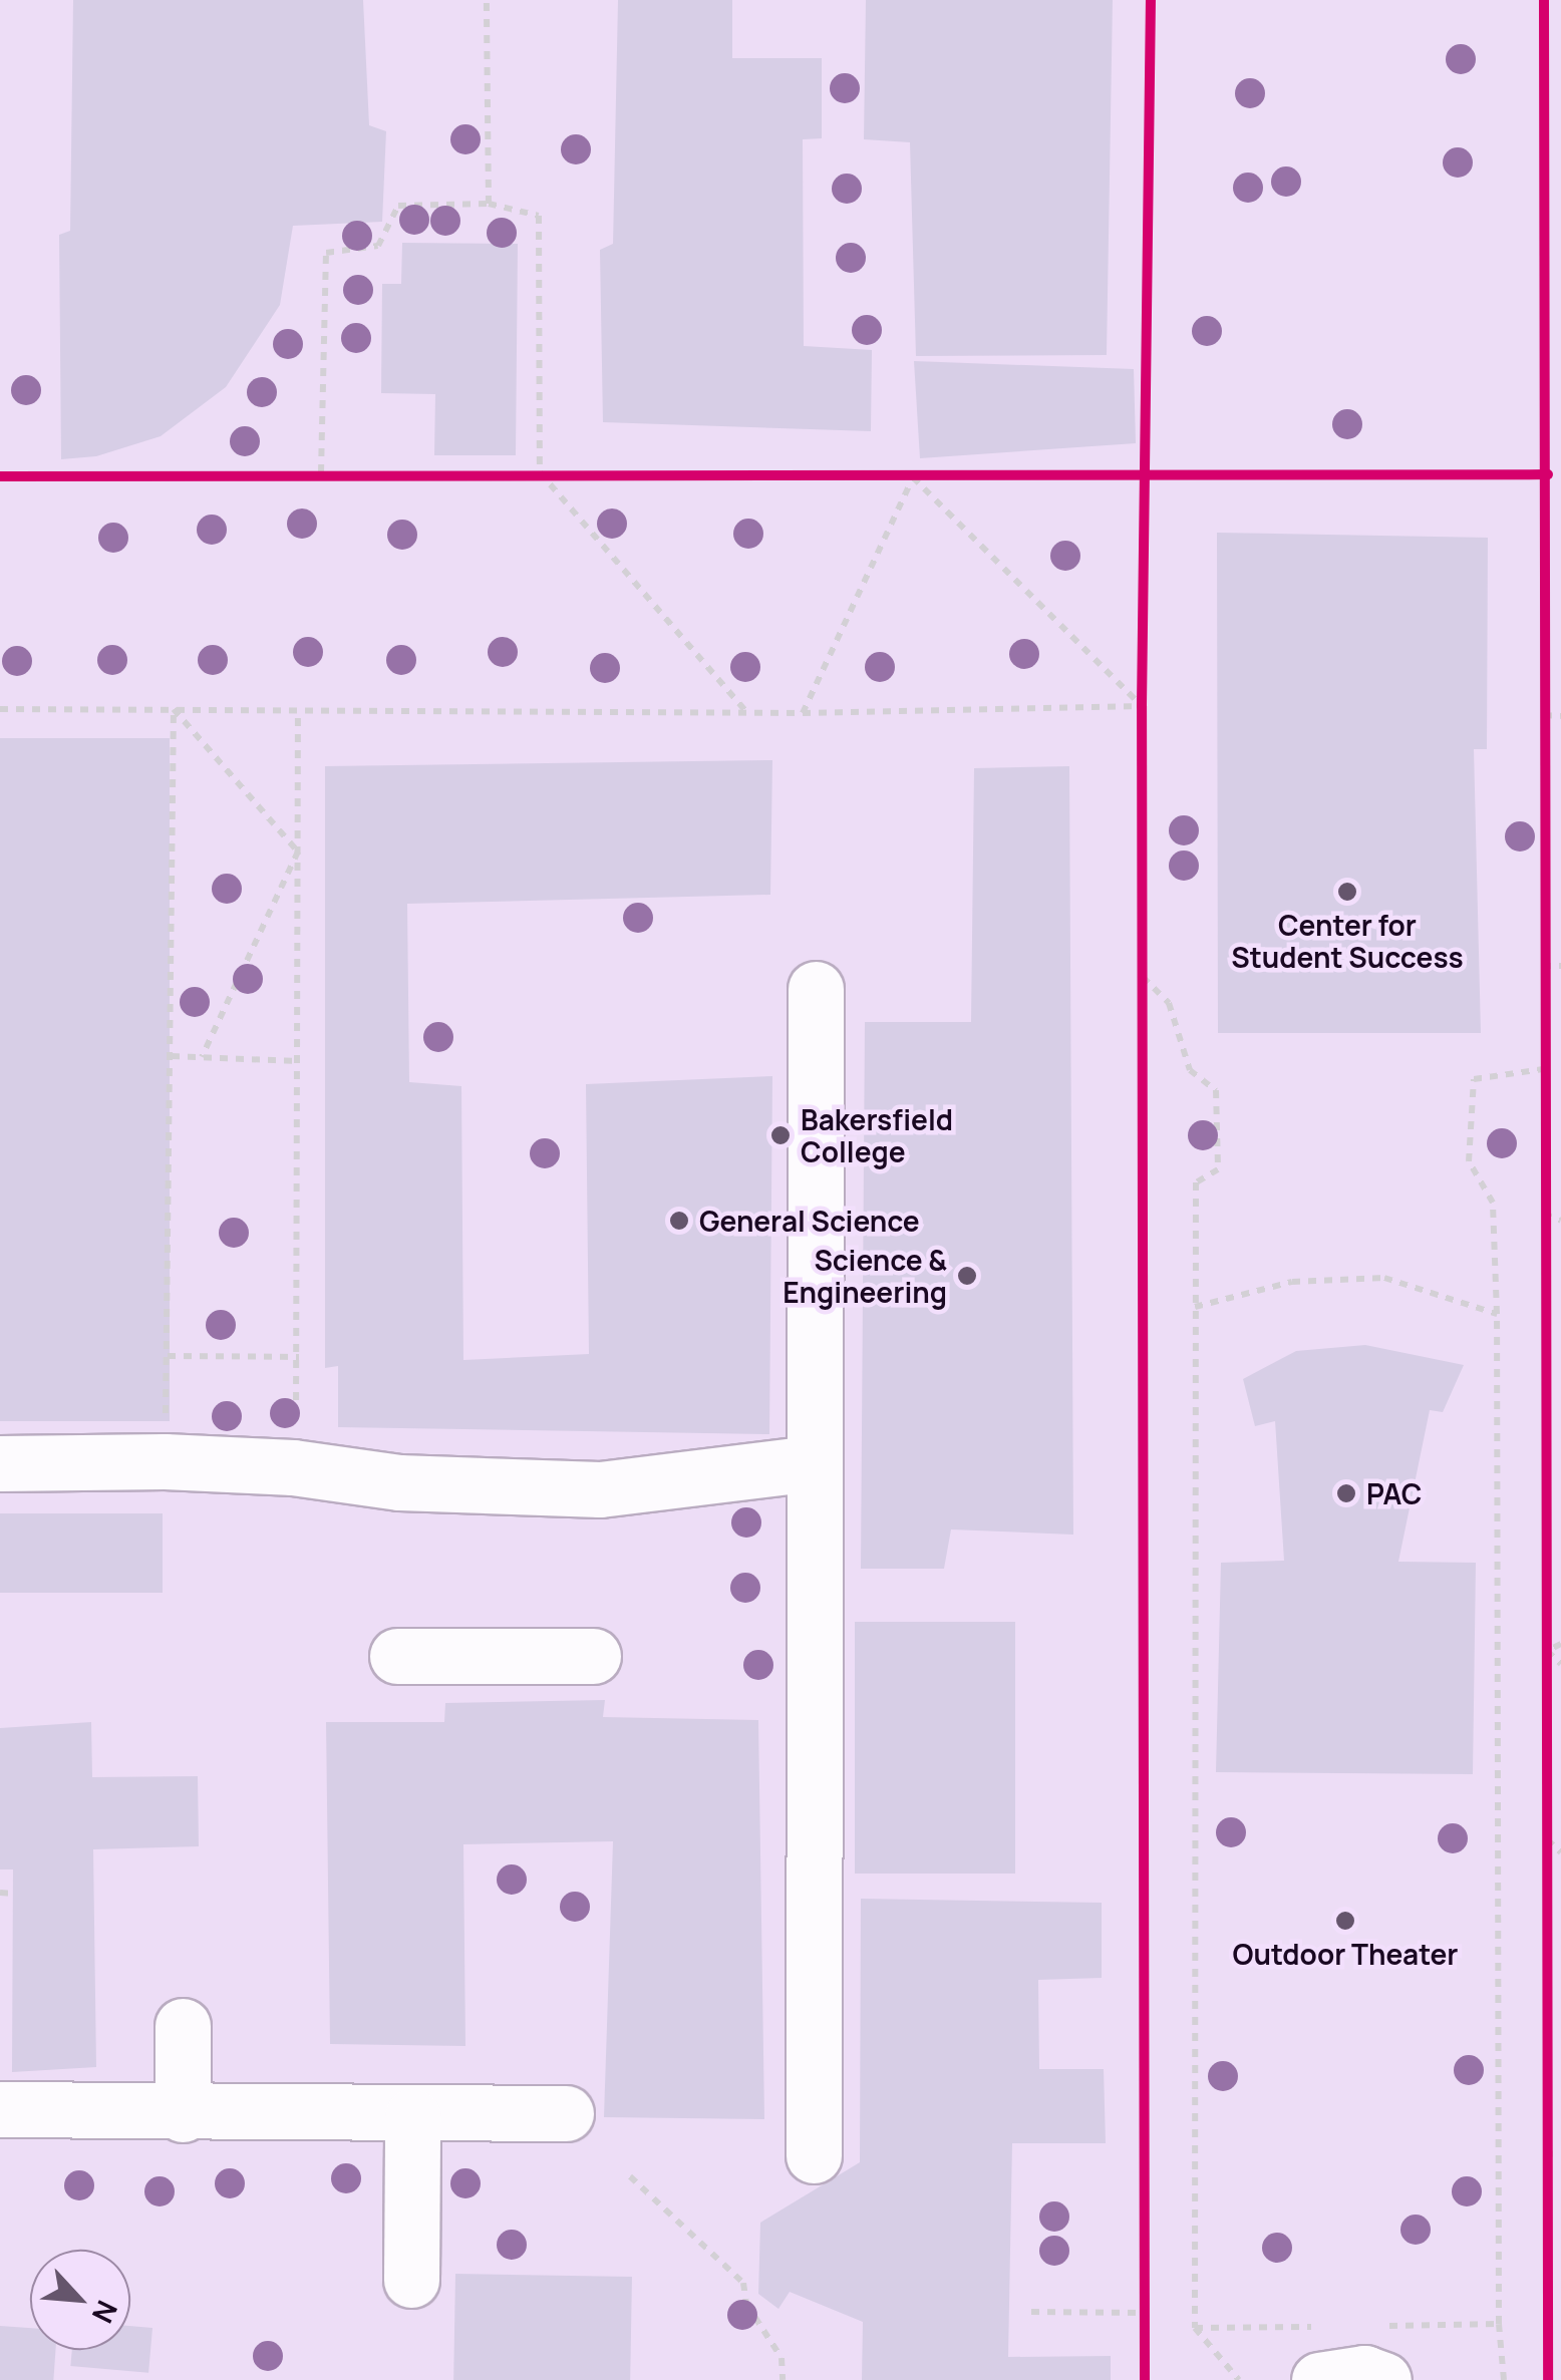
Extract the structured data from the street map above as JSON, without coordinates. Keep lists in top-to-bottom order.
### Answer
{
  "places": [
    "Center for Student Success",
    "Bakersfield College",
    "General Science",
    "Science & Engineering",
    "PAC",
    "Outdoor Theater"
  ],
  "north": "bottom right"
}
